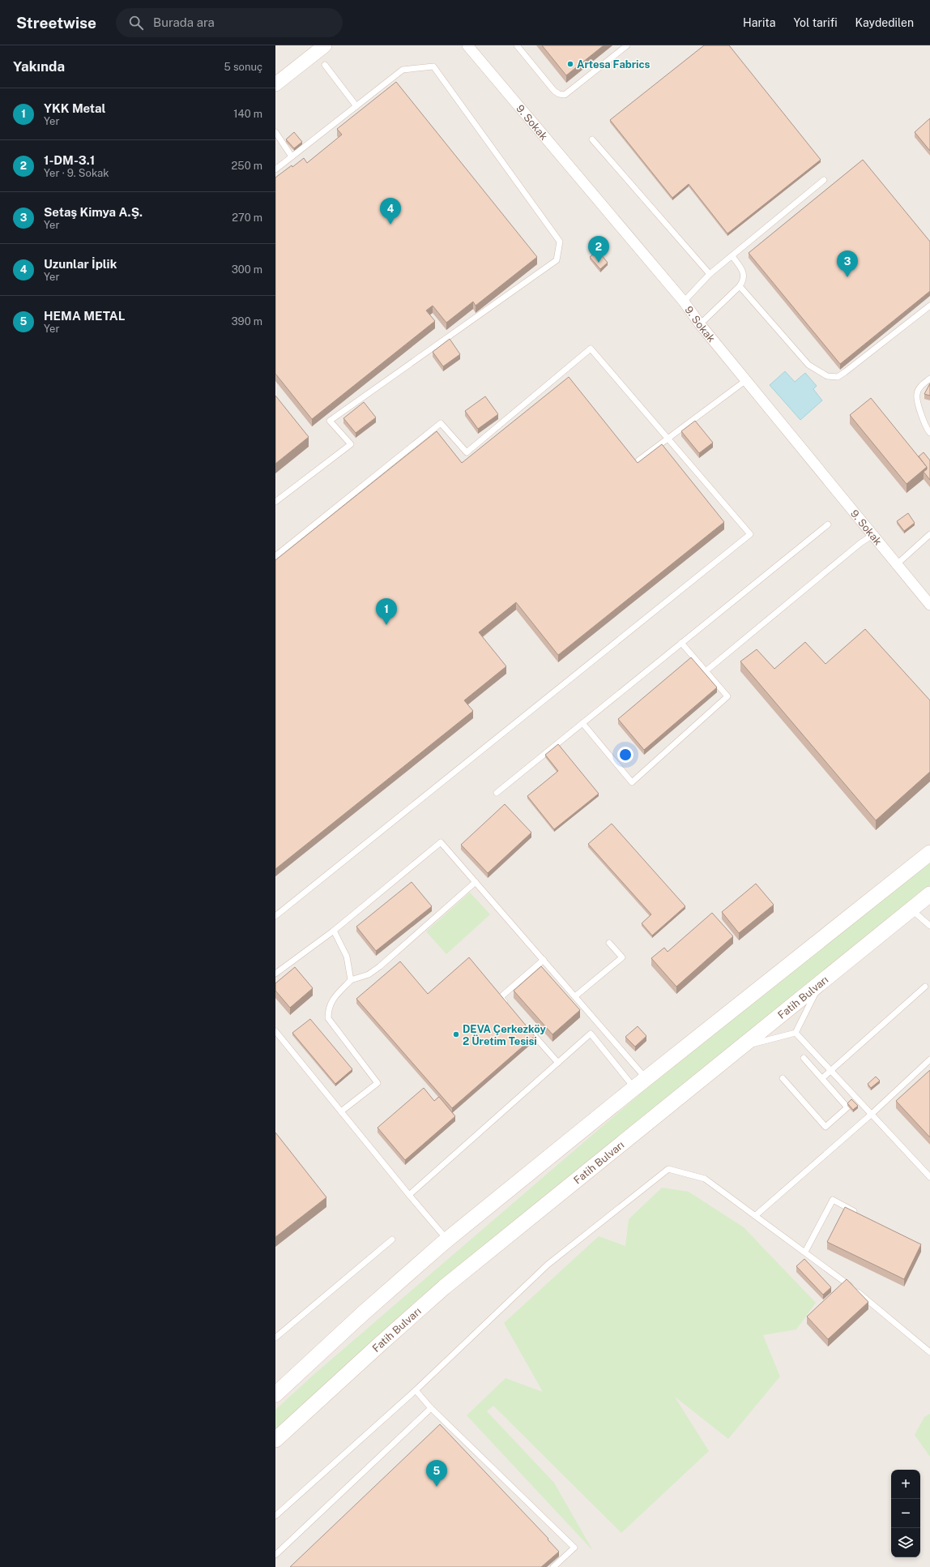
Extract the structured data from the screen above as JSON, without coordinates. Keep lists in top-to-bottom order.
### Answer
{
  "streets": {
    "main road": ["Fatih Bulvarı"],
    "street": ["9. Sokak"]
  },
  "places": ["Artesa Fabrics", "DEVA Çerkezköy 2 Üretim Tesisi"],
  "page": {
    "header": "Streetwise",
    "search": "Burada ara",
    "nav": ["Harita", "Yol tarifi", "Kaydedilen"],
    "heading": ["Yakında", "5 sonuç"],
    "list": [
      {
        "mark": "1",
        "name": "YKK Metal",
        "note": "Yer",
        "value": "140 m"
      },
      {
        "mark": "2",
        "name": "1-DM-3.1",
        "note": "Yer · 9. Sokak",
        "value": "250 m"
      },
      {
        "mark": "3",
        "name": "Setaş Kimya A.Ş.",
        "note": "Yer",
        "value": "270 m"
      },
      {
        "mark": "4",
        "name": "Uzunlar İplik",
        "note": "Yer",
        "value": "300 m"
      },
      {
        "mark": "5",
        "name": "HEMA METAL",
        "note": "Yer",
        "value": "390 m"
      }
    ],
    "pins": [
      "4",
      "2",
      "3",
      "1",
      "5"
    ],
    "map_buttons": ["+", "−"]
  }
}
